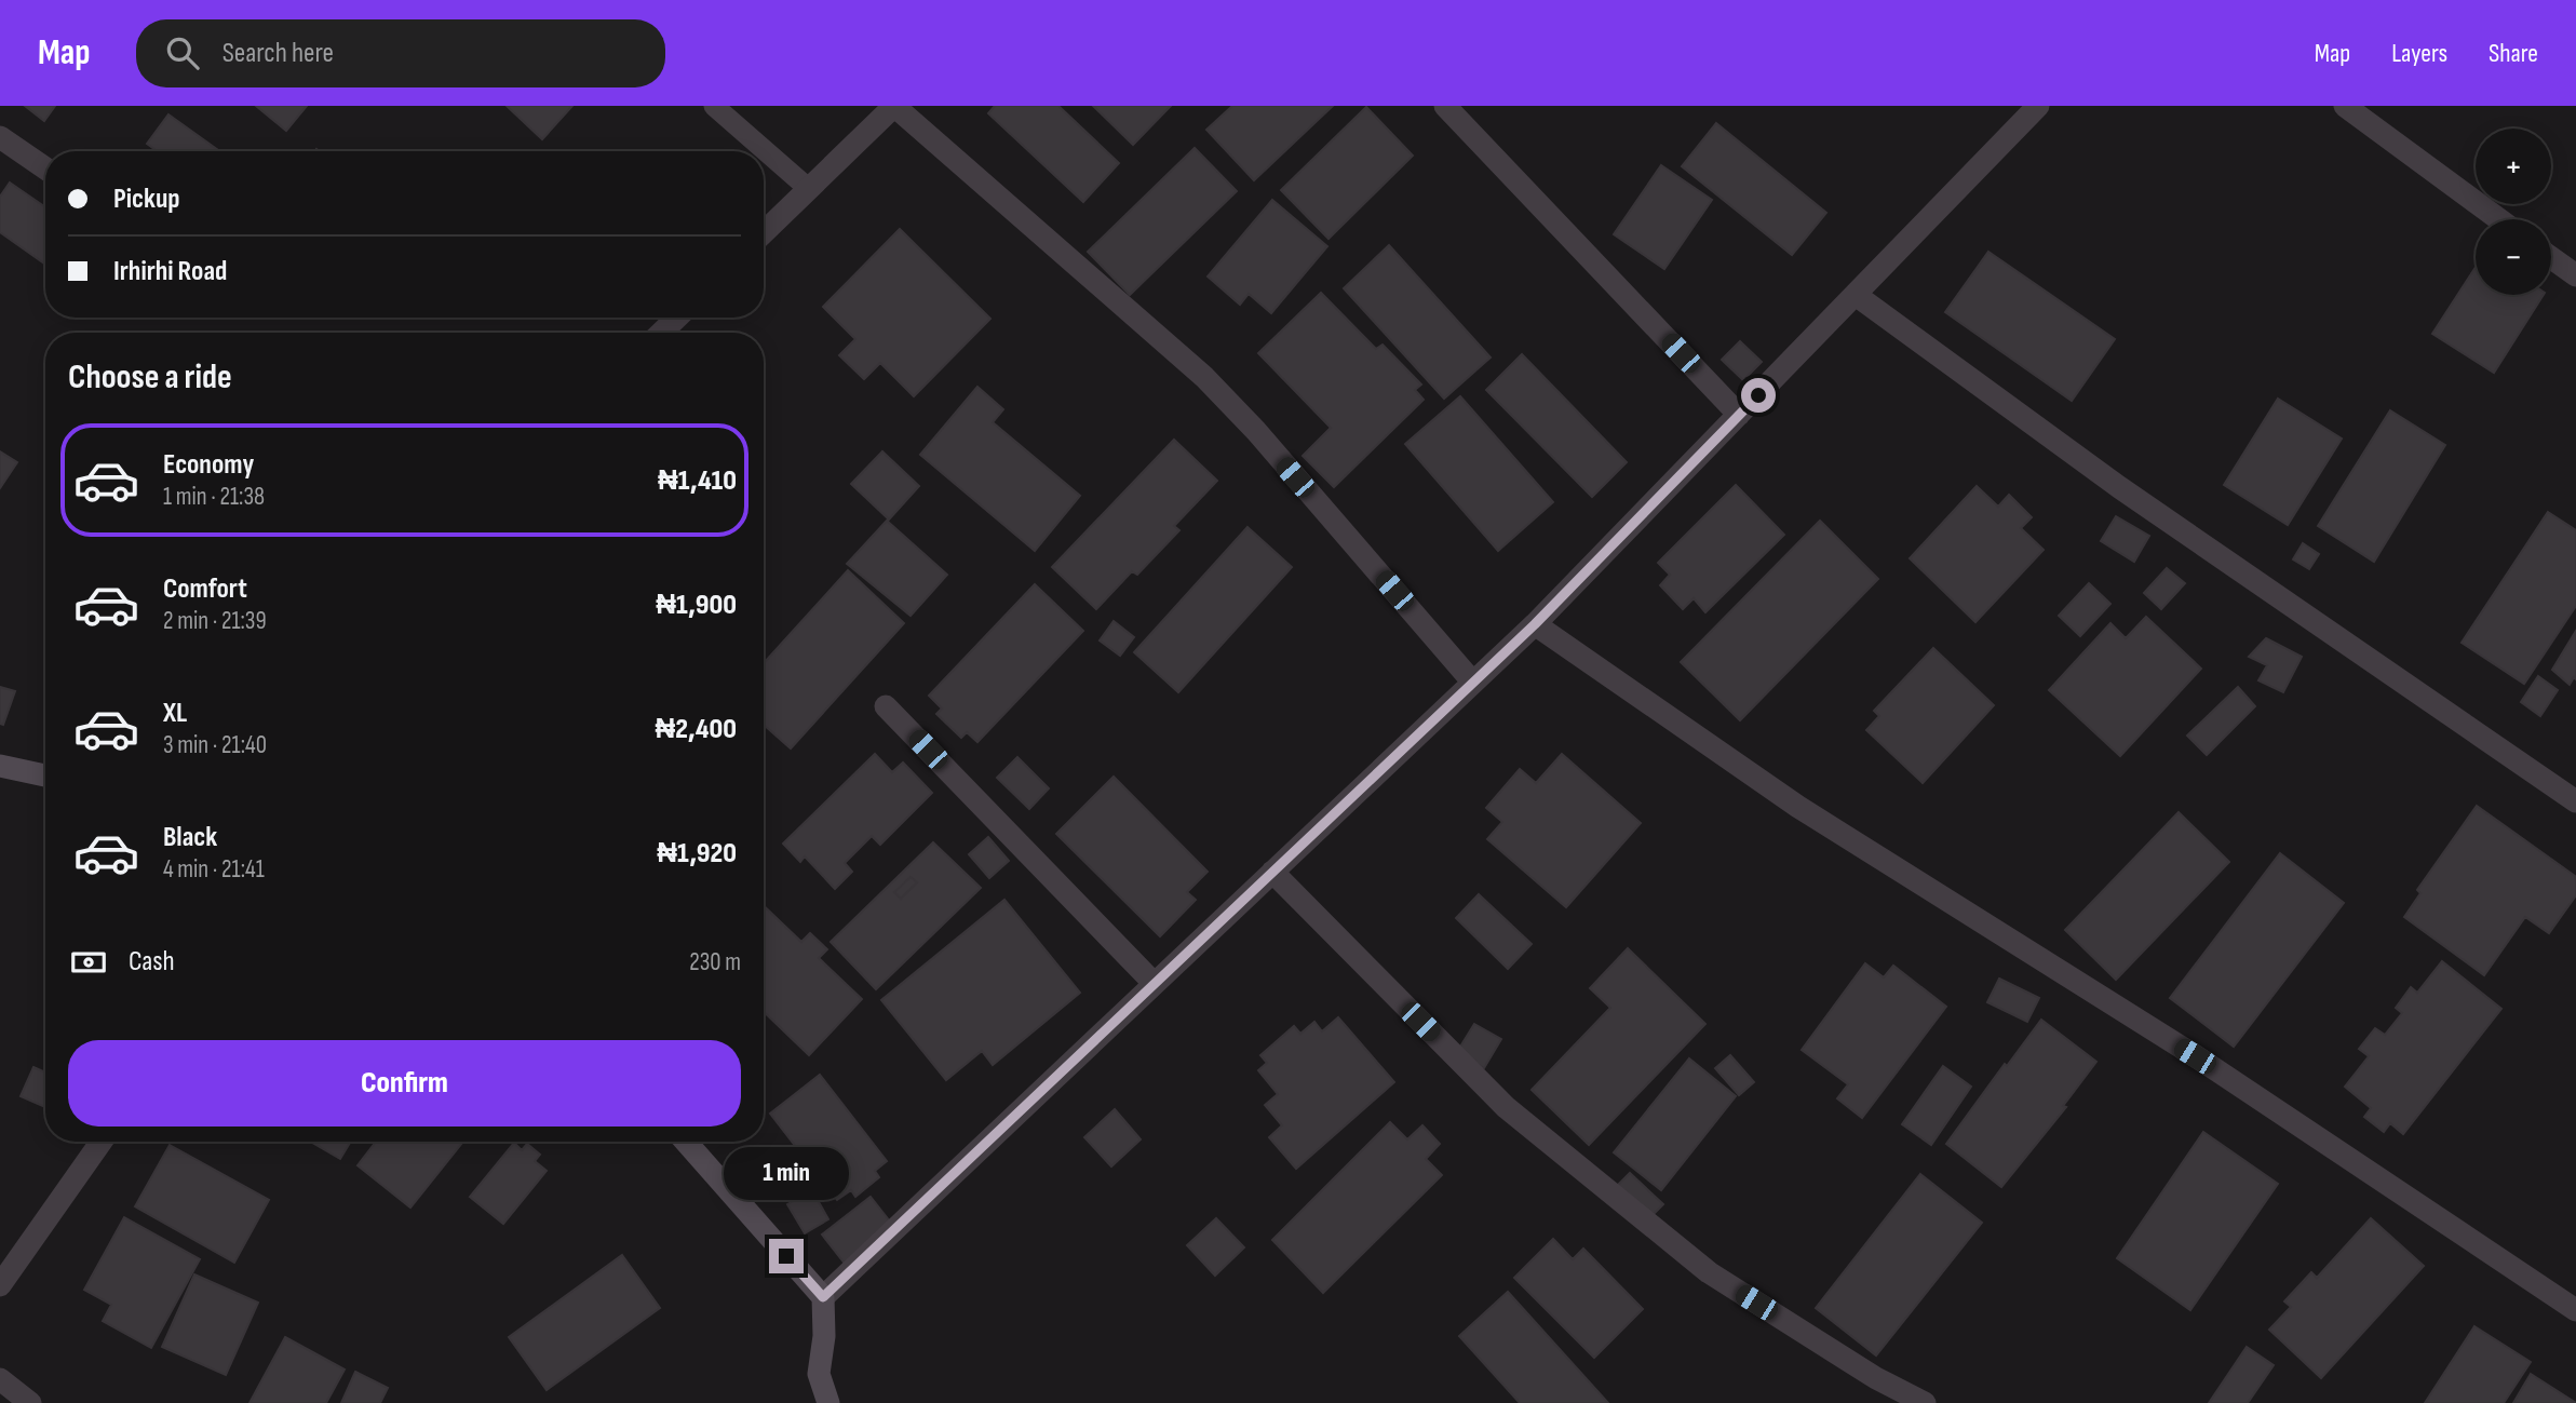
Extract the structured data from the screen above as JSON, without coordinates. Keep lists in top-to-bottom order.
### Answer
{
  "page": {
    "header": "Map",
    "search": "Search here",
    "nav": ["Map", "Layers", "Share"],
    "map_buttons": ["+", "−"],
    "banner": ["Pickup", "Irhirhi Road"],
    "heading": "Choose a ride",
    "list": [
      {
        "name": "Economy",
        "note": "1 min · 21:38",
        "value": "₦1,410"
      },
      {
        "name": "Comfort",
        "note": "2 min · 21:39",
        "value": "₦1,900"
      },
      {
        "name": "XL",
        "note": "3 min · 21:40",
        "value": "₦2,400"
      },
      {
        "name": "Black",
        "note": "4 min · 21:41",
        "value": "₦1,920"
      }
    ],
    "pay": ["Cash", "230 m"],
    "buttons": "Confirm",
    "bubble": "1 min"
  }
}
